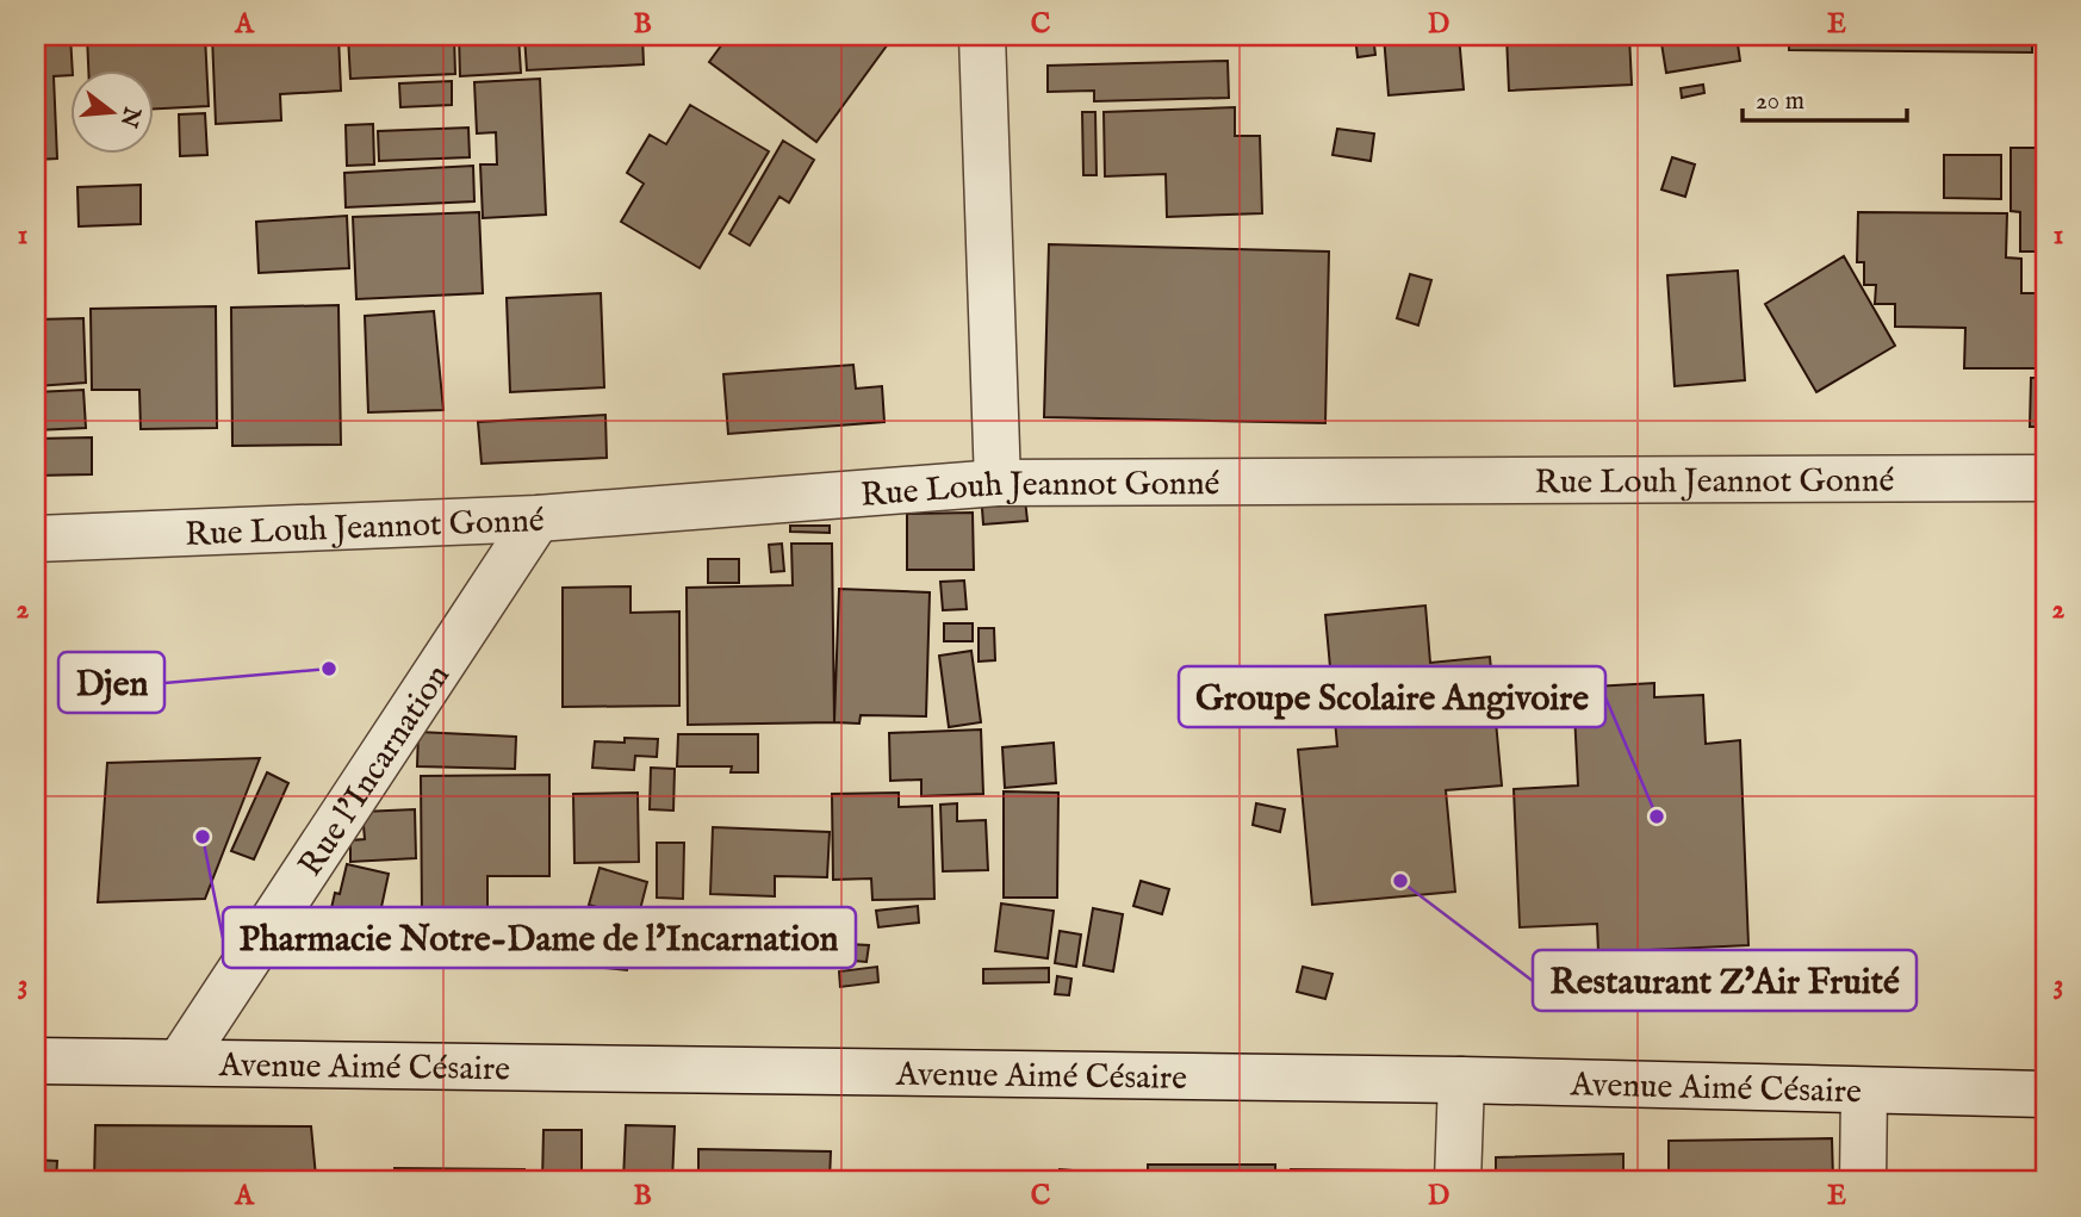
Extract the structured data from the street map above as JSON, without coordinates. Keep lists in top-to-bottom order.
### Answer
{
  "streets": {
    "street": ["Rue Louh Jeannot Gonné", "Rue l'Incarnation", "Avenue Aimé Césaire"]
  },
  "crossings": [
    ["Rue Louh Jeannot Gonné", "Rue l'Incarnation"],
    ["Rue l'Incarnation", "Avenue Aimé Césaire"]
  ],
  "places": [
    "Djen",
    "Groupe Scolaire Angivoire",
    "Pharmacie Notre-Dame de l'Incarnation",
    "Restaurant Z'Air Fruité"
  ],
  "scale_bar": "20 m",
  "north": "right",
  "grid": {
    "columns": [
      "A",
      "B",
      "C",
      "D",
      "E"
    ],
    "rows": ["1", "2", "3"]
  }
}
